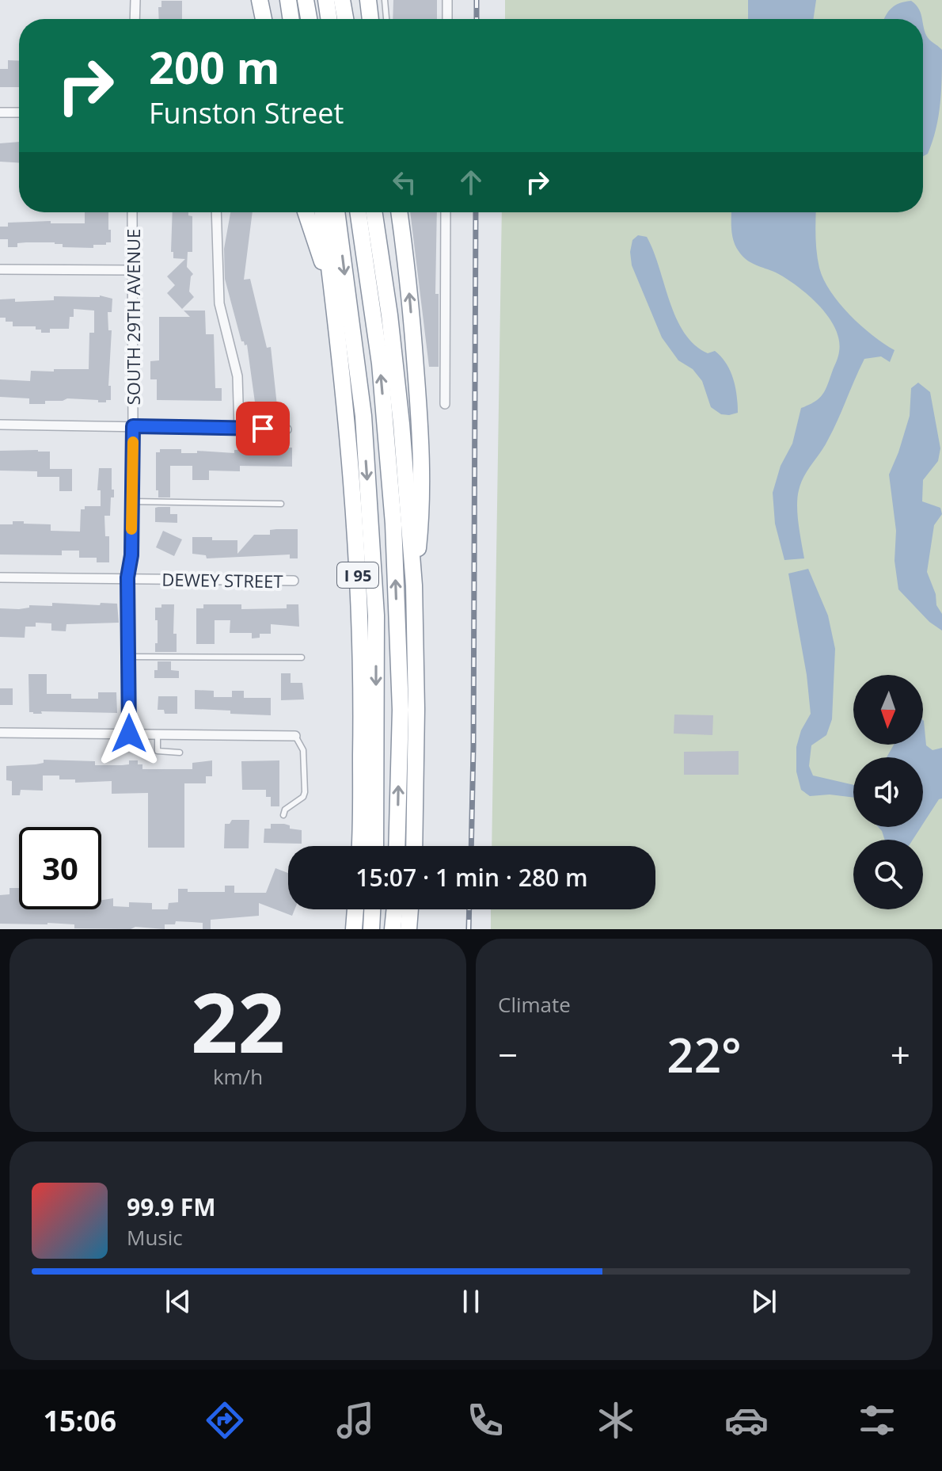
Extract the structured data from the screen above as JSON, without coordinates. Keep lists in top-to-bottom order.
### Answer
{
  "streets": {
    "highway": ["I 95"],
    "street": ["SOUTH 29TH AVENUE", "DEWEY STREET"]
  },
  "crossings": [
    ["SOUTH 29TH AVENUE", "DEWEY STREET"]
  ],
  "north": "bottom",
  "page": {
    "turn": ["200 m", "Funston Street"],
    "limit": "30",
    "trip": "15:07 · 1 min · 280 m",
    "tile": [
      ["22", "km/h"],
      "Climate"
    ],
    "heat": ["−", "22°", "+"],
    "song": ["99.9 FM", "Music"],
    "tabs": "15:06"
  }
}
